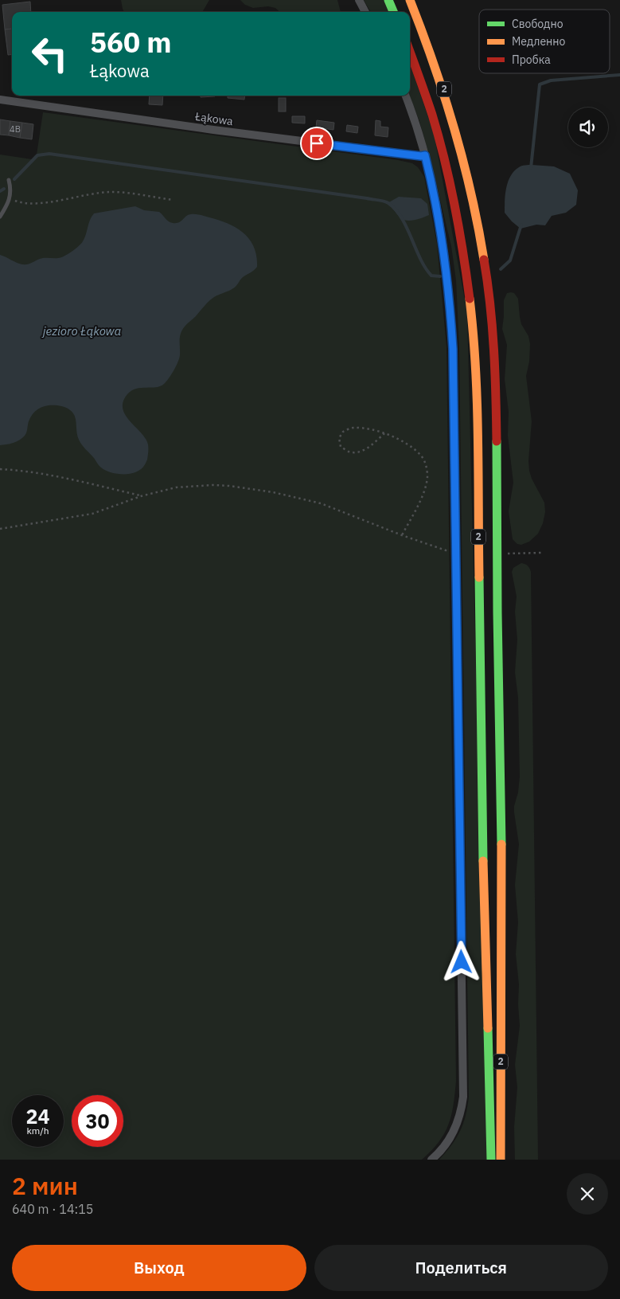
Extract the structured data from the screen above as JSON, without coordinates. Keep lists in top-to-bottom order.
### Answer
{
  "streets": {
    "highway": ["2"],
    "street": ["Łąkowa"]
  },
  "water": ["jezioro Łąkowa"],
  "house_numbers": ["4B"],
  "legend": ["Свободно", "Медленно", "Пробка"],
  "page": {
    "turn": ["560 m", "Łąkowa"],
    "speed": "24 km/h",
    "limit": "30",
    "heading": ["2 мин", "640 m · 14:15"],
    "buttons": ["Выход", "Поделиться"]
  }
}
